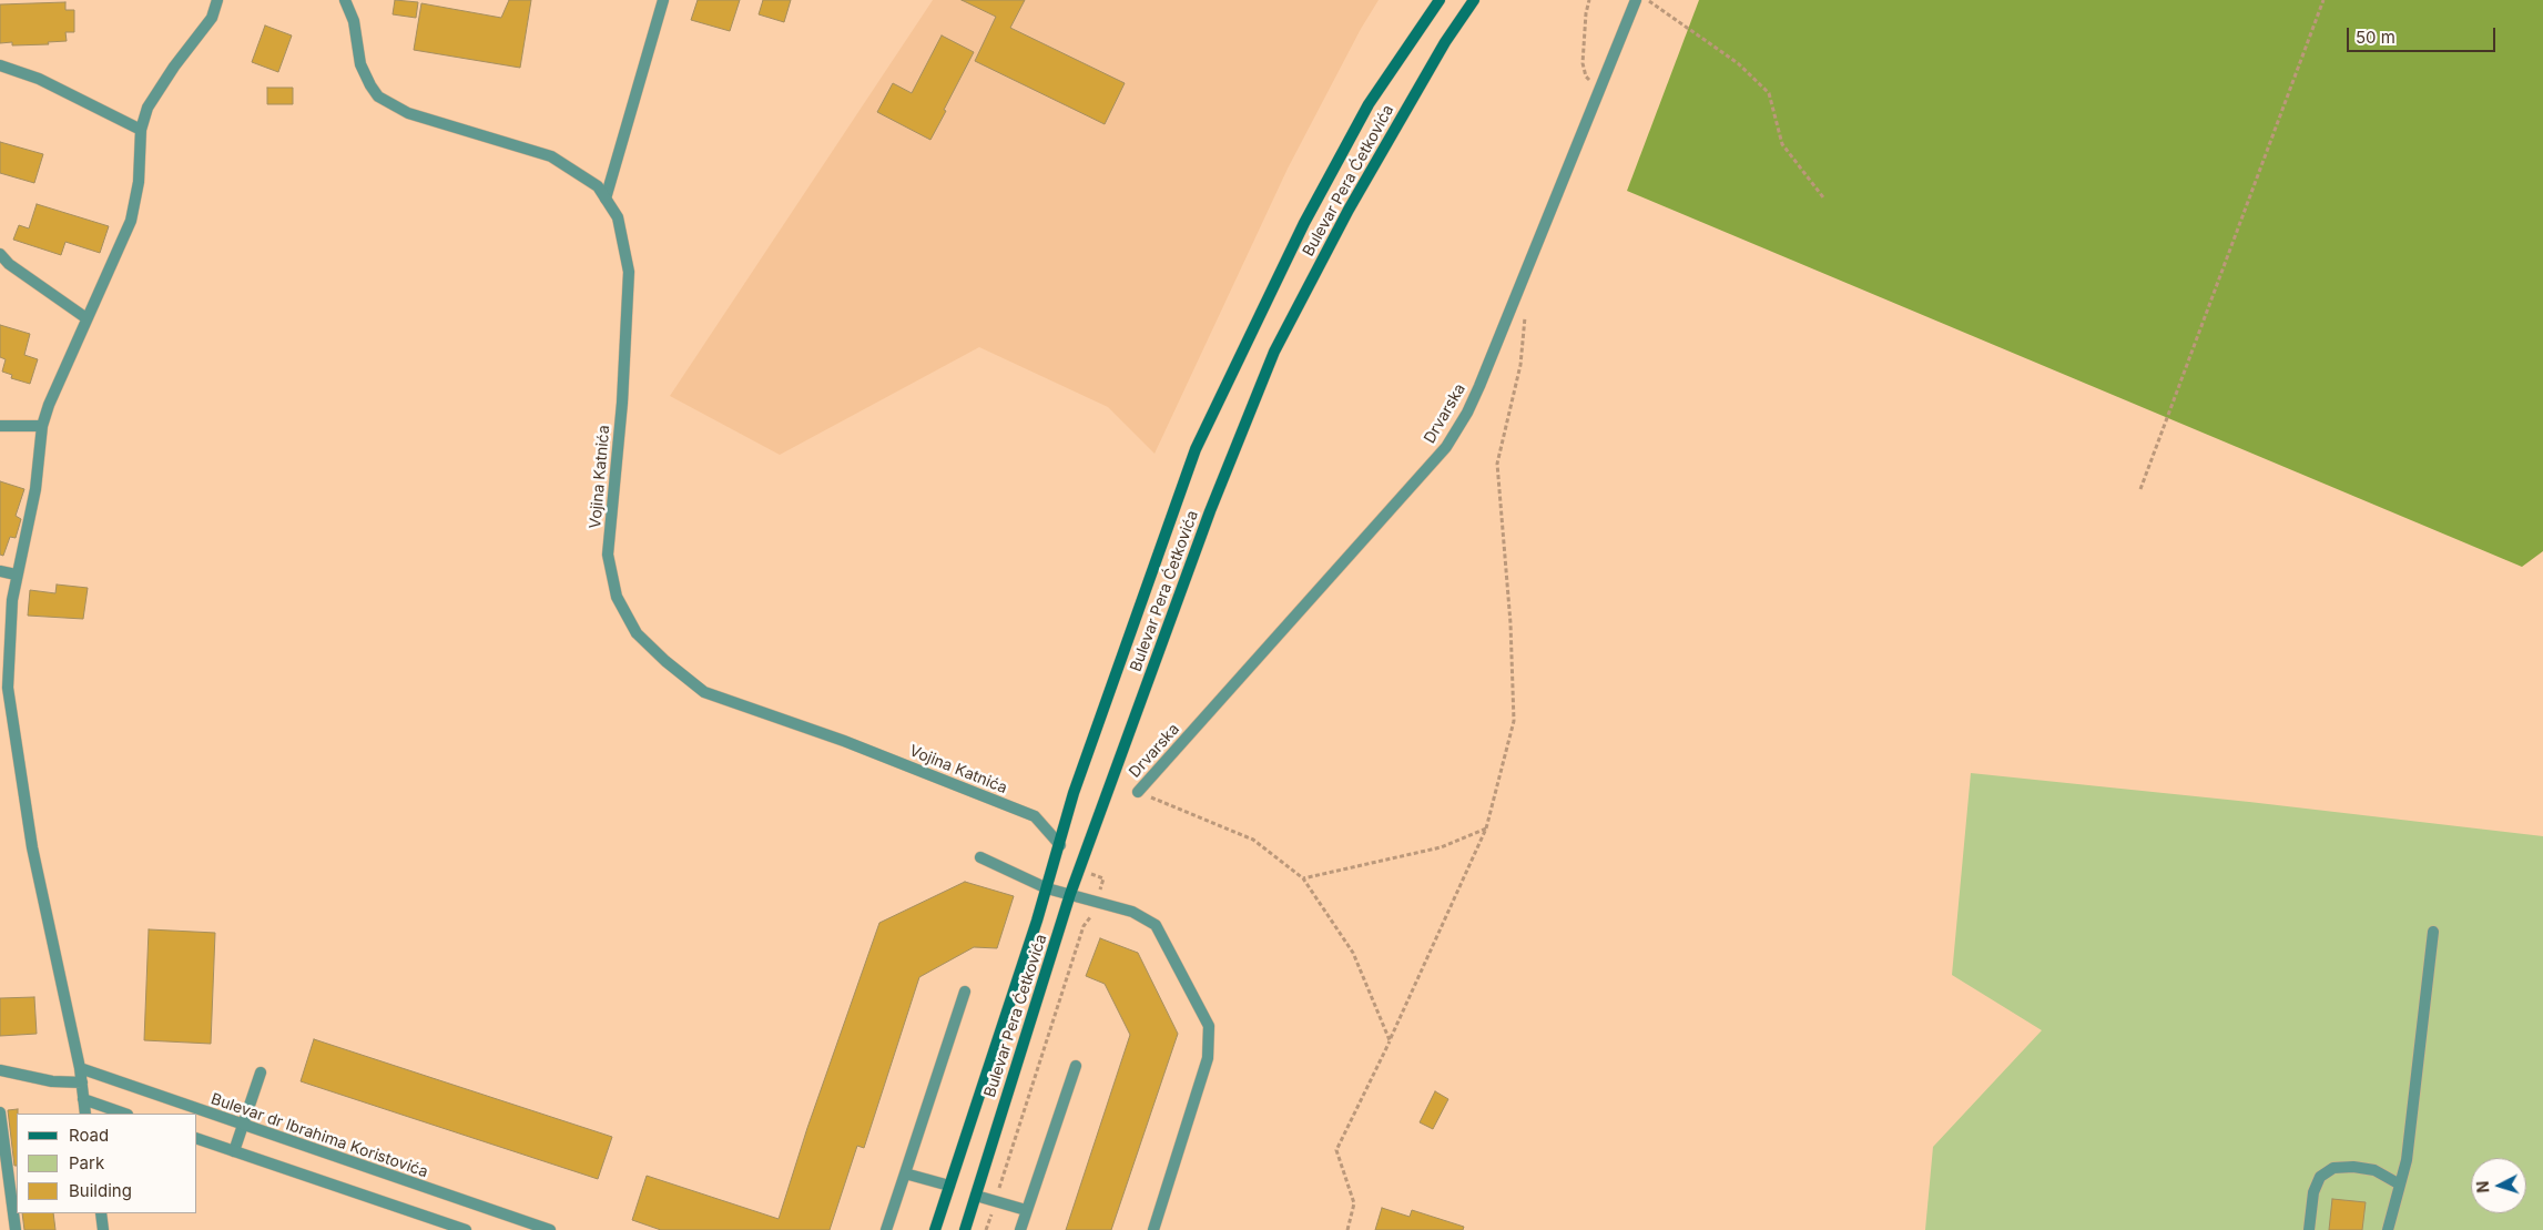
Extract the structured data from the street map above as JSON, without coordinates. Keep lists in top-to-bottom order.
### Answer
{
  "streets": {
    "main road": ["Bulevar Pera Ćetkovića"],
    "street": ["Drvarska", "Vojina Katnića", "Bulevar dr Ibrahima Koristovića"]
  },
  "crossings": [
    ["Bulevar Pera Ćetkovića", "Vojina Katnića"]
  ],
  "legend": ["Road", "Park", "Building"],
  "scale_bar": "50 m",
  "north": "left"
}
